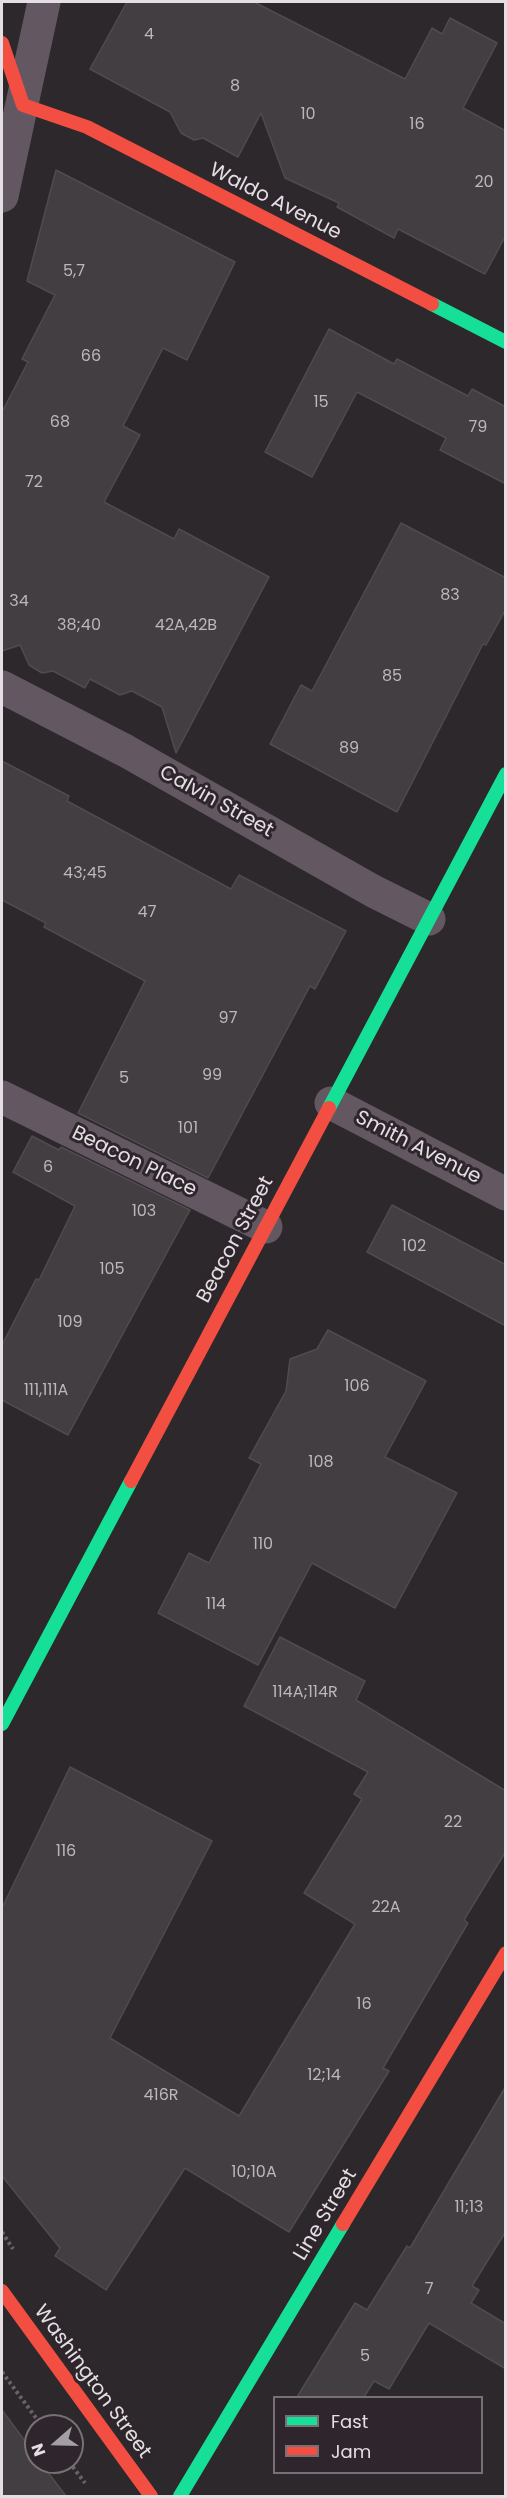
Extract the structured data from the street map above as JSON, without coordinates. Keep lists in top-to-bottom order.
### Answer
{
  "streets": {
    "main road": [
      "Waldo Avenue",
      "Beacon Street",
      "Line Street",
      "Washington Street"
    ],
    "street": ["Calvin Street", "Smith Avenue", "Beacon Place"]
  },
  "crossings": [
    ["Calvin Street", "Beacon Street"],
    ["Smith Avenue", "Beacon Street"],
    ["Beacon Place", "Beacon Street"]
  ],
  "house_numbers": [
    "4",
    "8",
    "10",
    "16",
    "20",
    "5,7",
    "66",
    "15",
    "68",
    "79",
    "72",
    "83",
    "34",
    "38;40",
    "42A,42B",
    "85",
    "89",
    "43;45",
    "47",
    "97",
    "99",
    "5",
    "101",
    "6",
    "103",
    "102",
    "105",
    "109",
    "106",
    "111,111A",
    "108",
    "110",
    "114",
    "114A;114R",
    "22",
    "116",
    "22A",
    "16",
    "12;14",
    "416R",
    "10;10A",
    "11;13",
    "7",
    "5"
  ],
  "legend": ["Fast", "Jam"],
  "north": "left"
}
